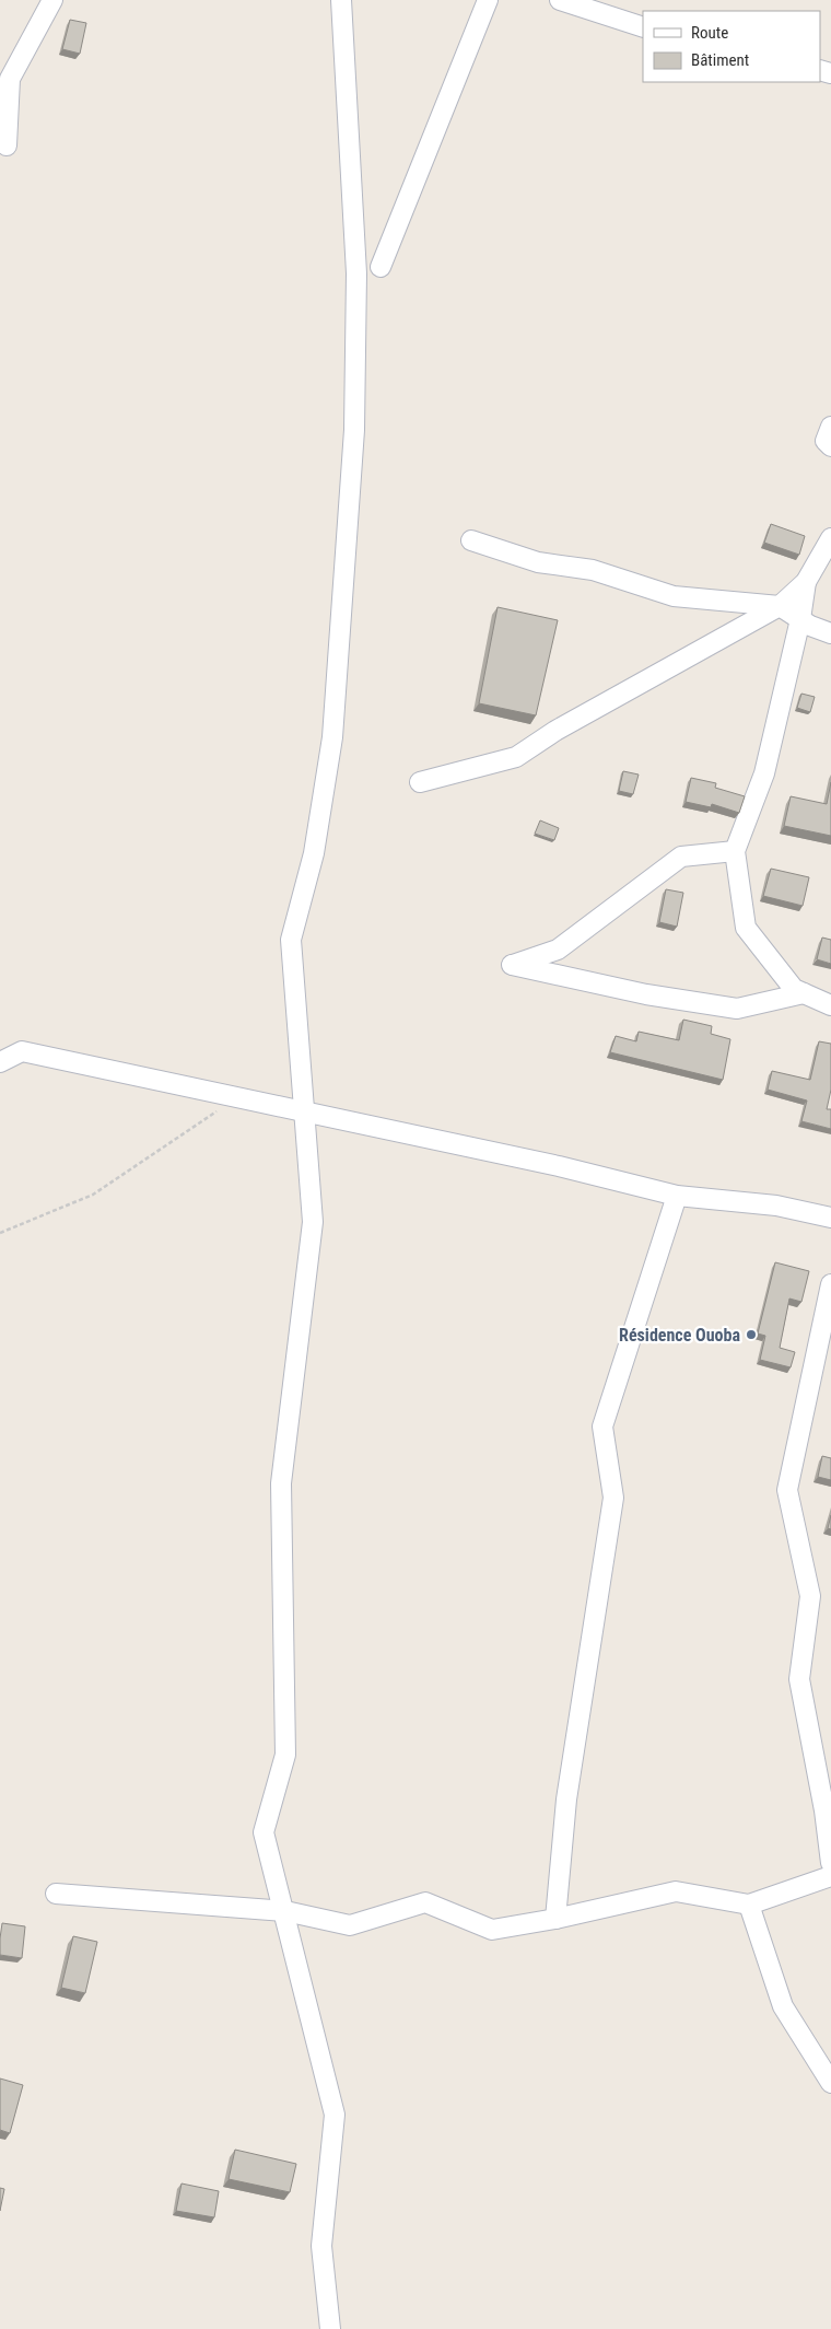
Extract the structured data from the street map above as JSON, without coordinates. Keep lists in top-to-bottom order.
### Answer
{
  "places": ["Résidence Ouoba"],
  "legend": ["Route", "Bâtiment"]
}
